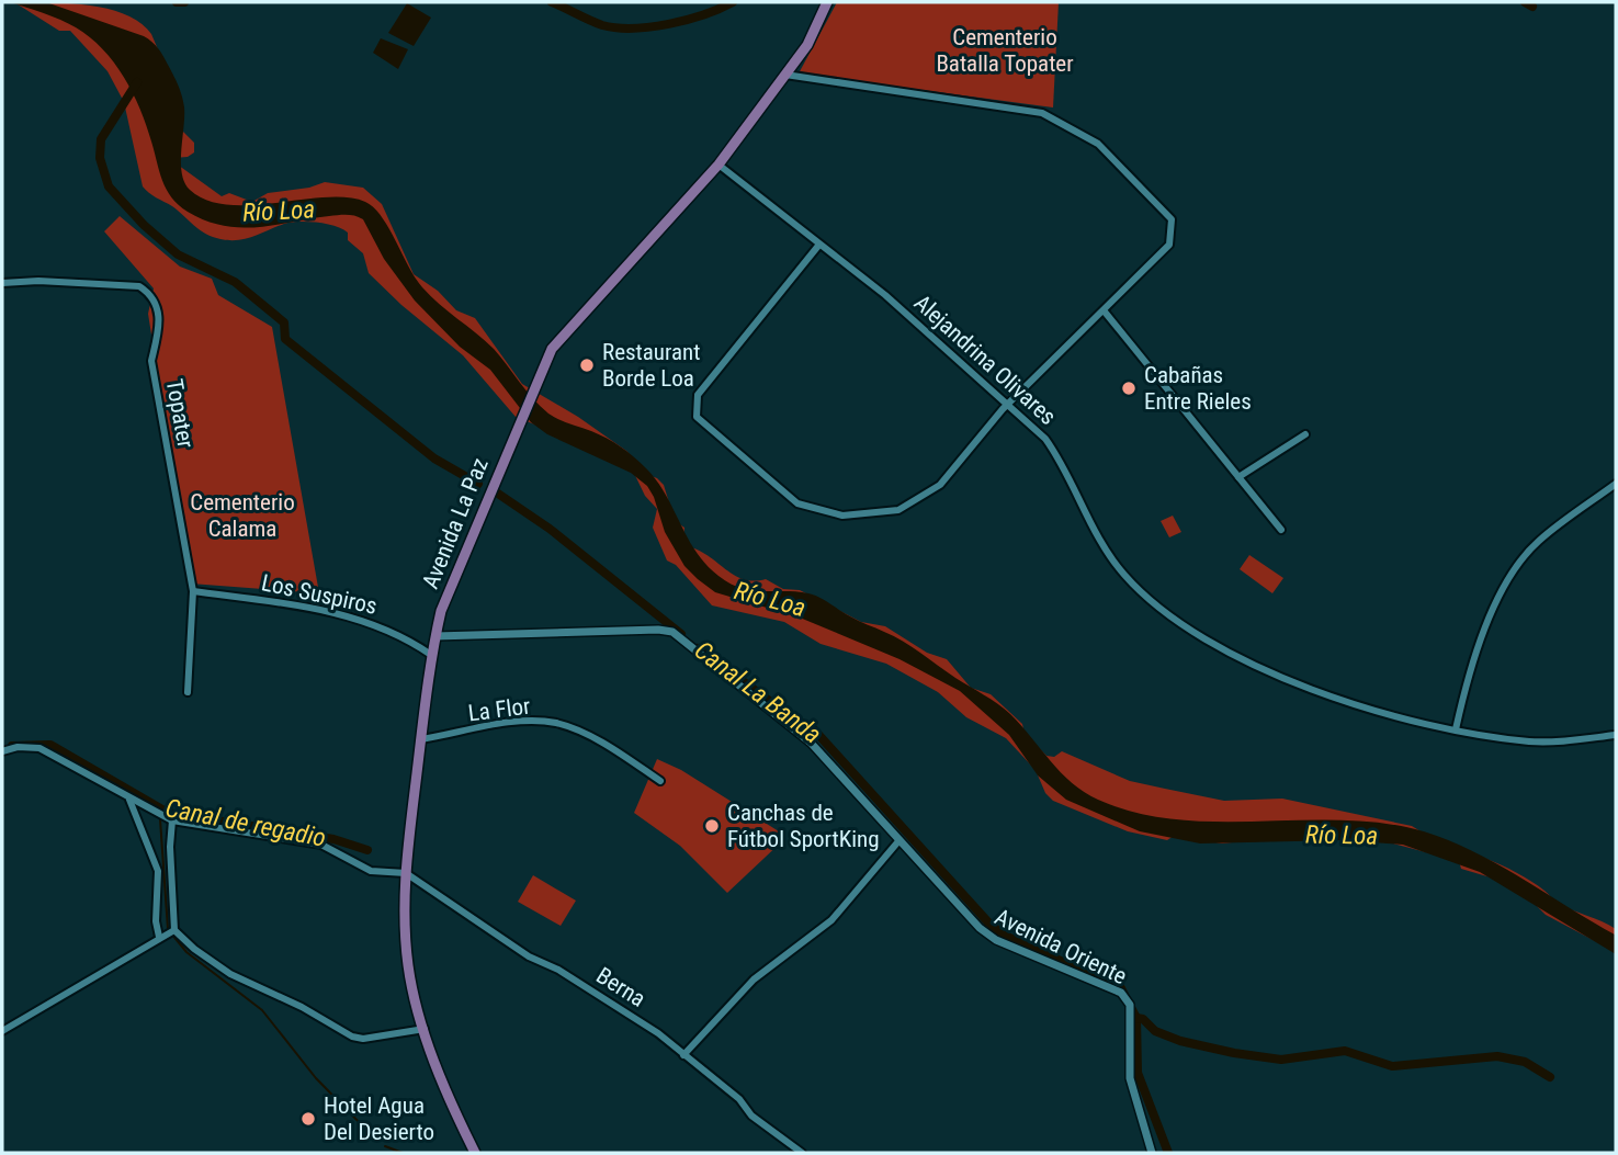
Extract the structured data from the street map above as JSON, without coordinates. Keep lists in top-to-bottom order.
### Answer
{
  "streets": {
    "main road": ["Avenida La Paz"],
    "street": [
      "Alejandrina Olivares",
      "Topater",
      "Los Suspiros",
      "La Flor",
      "Avenida Oriente",
      "Berna"
    ]
  },
  "crossings": [
    ["Alejandrina Olivares", "Avenida La Paz"],
    ["Topater", "Los Suspiros"],
    ["Avenida La Paz", "Los Suspiros"],
    ["Avenida La Paz", "La Flor"],
    ["Avenida La Paz", "Avenida Oriente"],
    ["Avenida La Paz", "Berna"]
  ],
  "water": ["Río Loa", "Canal La Banda", "Canal de regadio"],
  "parks": ["Cementerio Batalla Topater", "Cementerio Calama"],
  "places": [
    "Restaurant Borde Loa",
    "Cabañas Entre Rieles",
    "Canchas de Fútbol SportKing",
    "Hotel Agua Del Desierto"
  ]
}
